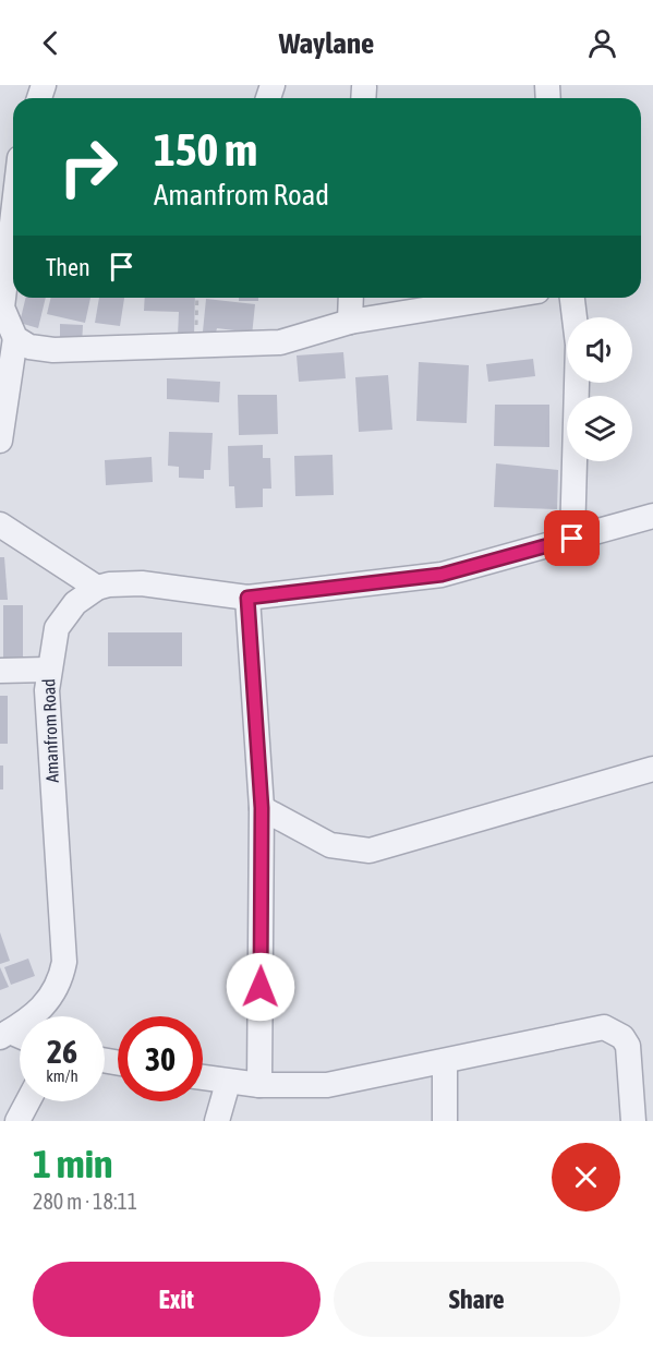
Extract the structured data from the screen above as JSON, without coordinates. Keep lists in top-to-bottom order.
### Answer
{
  "streets": {
    "street": ["Amanfrom Road"]
  },
  "page": {
    "header": "Waylane",
    "turn": ["150 m", "Amanfrom Road"],
    "then": "Then",
    "speed": "26 km/h",
    "limit": "30",
    "heading": ["1 min", "280 m · 18:11"],
    "buttons": ["Exit", "Share"]
  }
}
